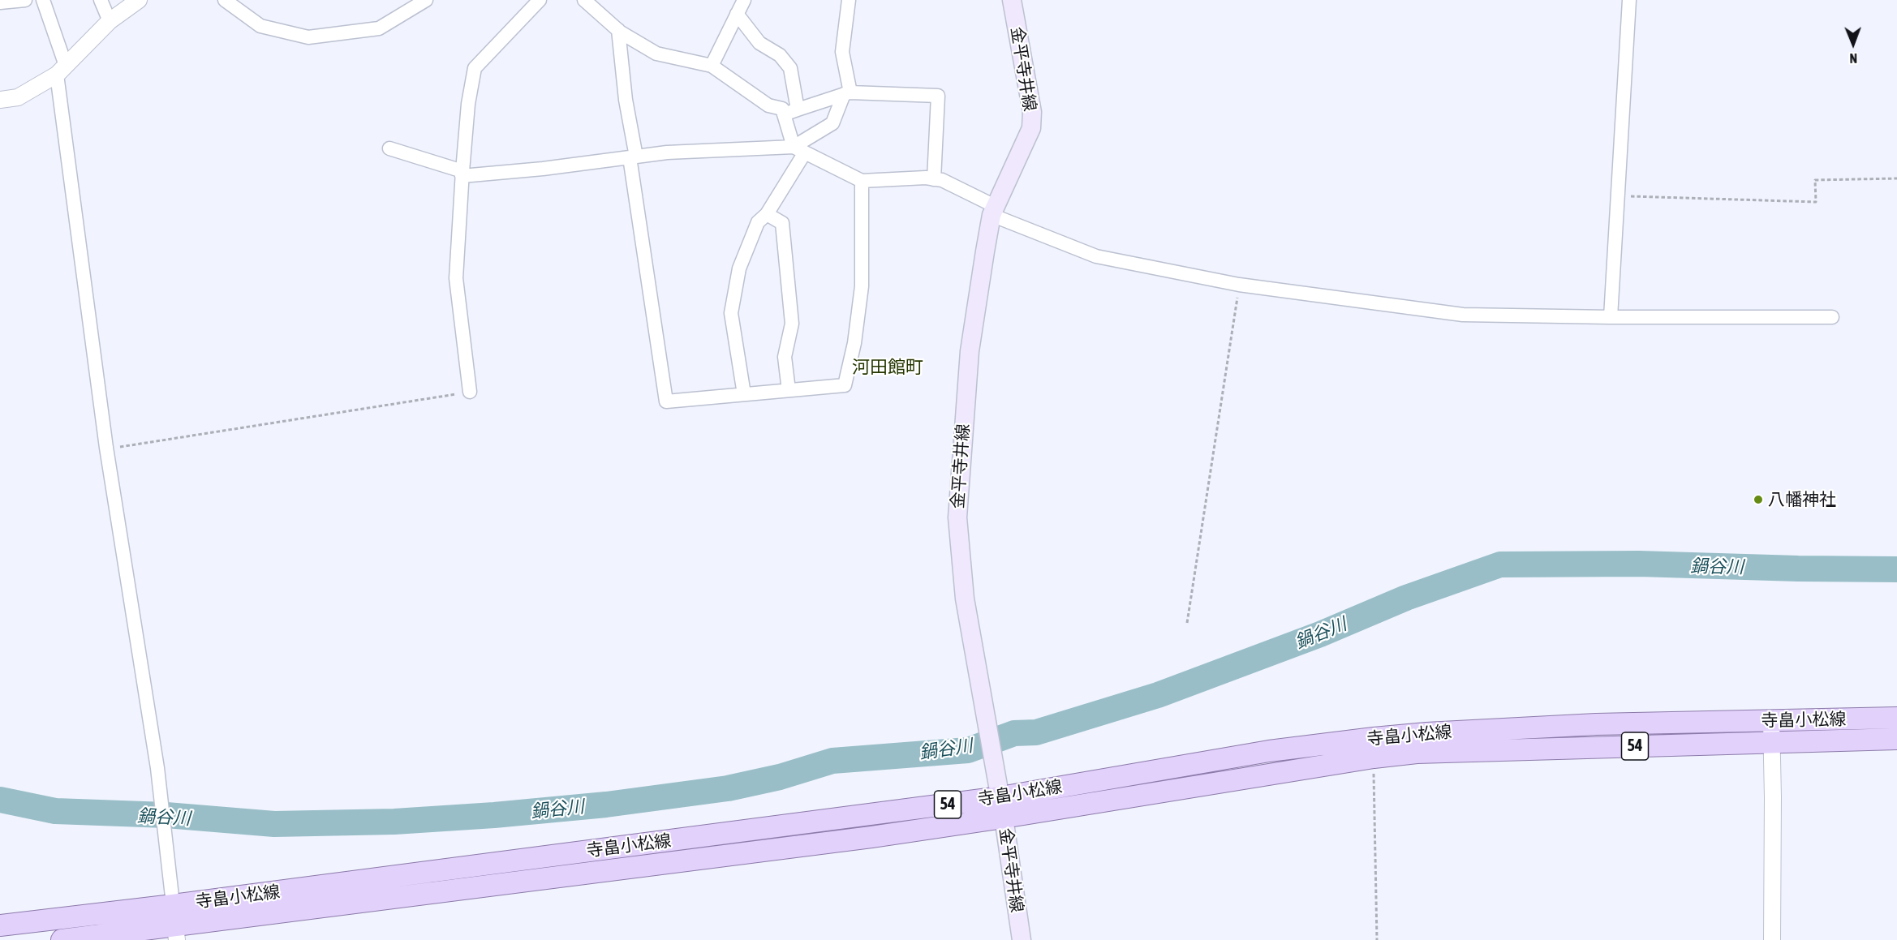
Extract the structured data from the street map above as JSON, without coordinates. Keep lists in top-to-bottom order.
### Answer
{
  "streets": {
    "main road": ["金平寺井線", "寺畠小松線", "54"]
  },
  "crossings": [
    ["金平寺井線", "寺畠小松線"]
  ],
  "districts": ["河田館町"],
  "water": ["鍋谷川"],
  "places": ["八幡神社"],
  "north": "bottom"
}
